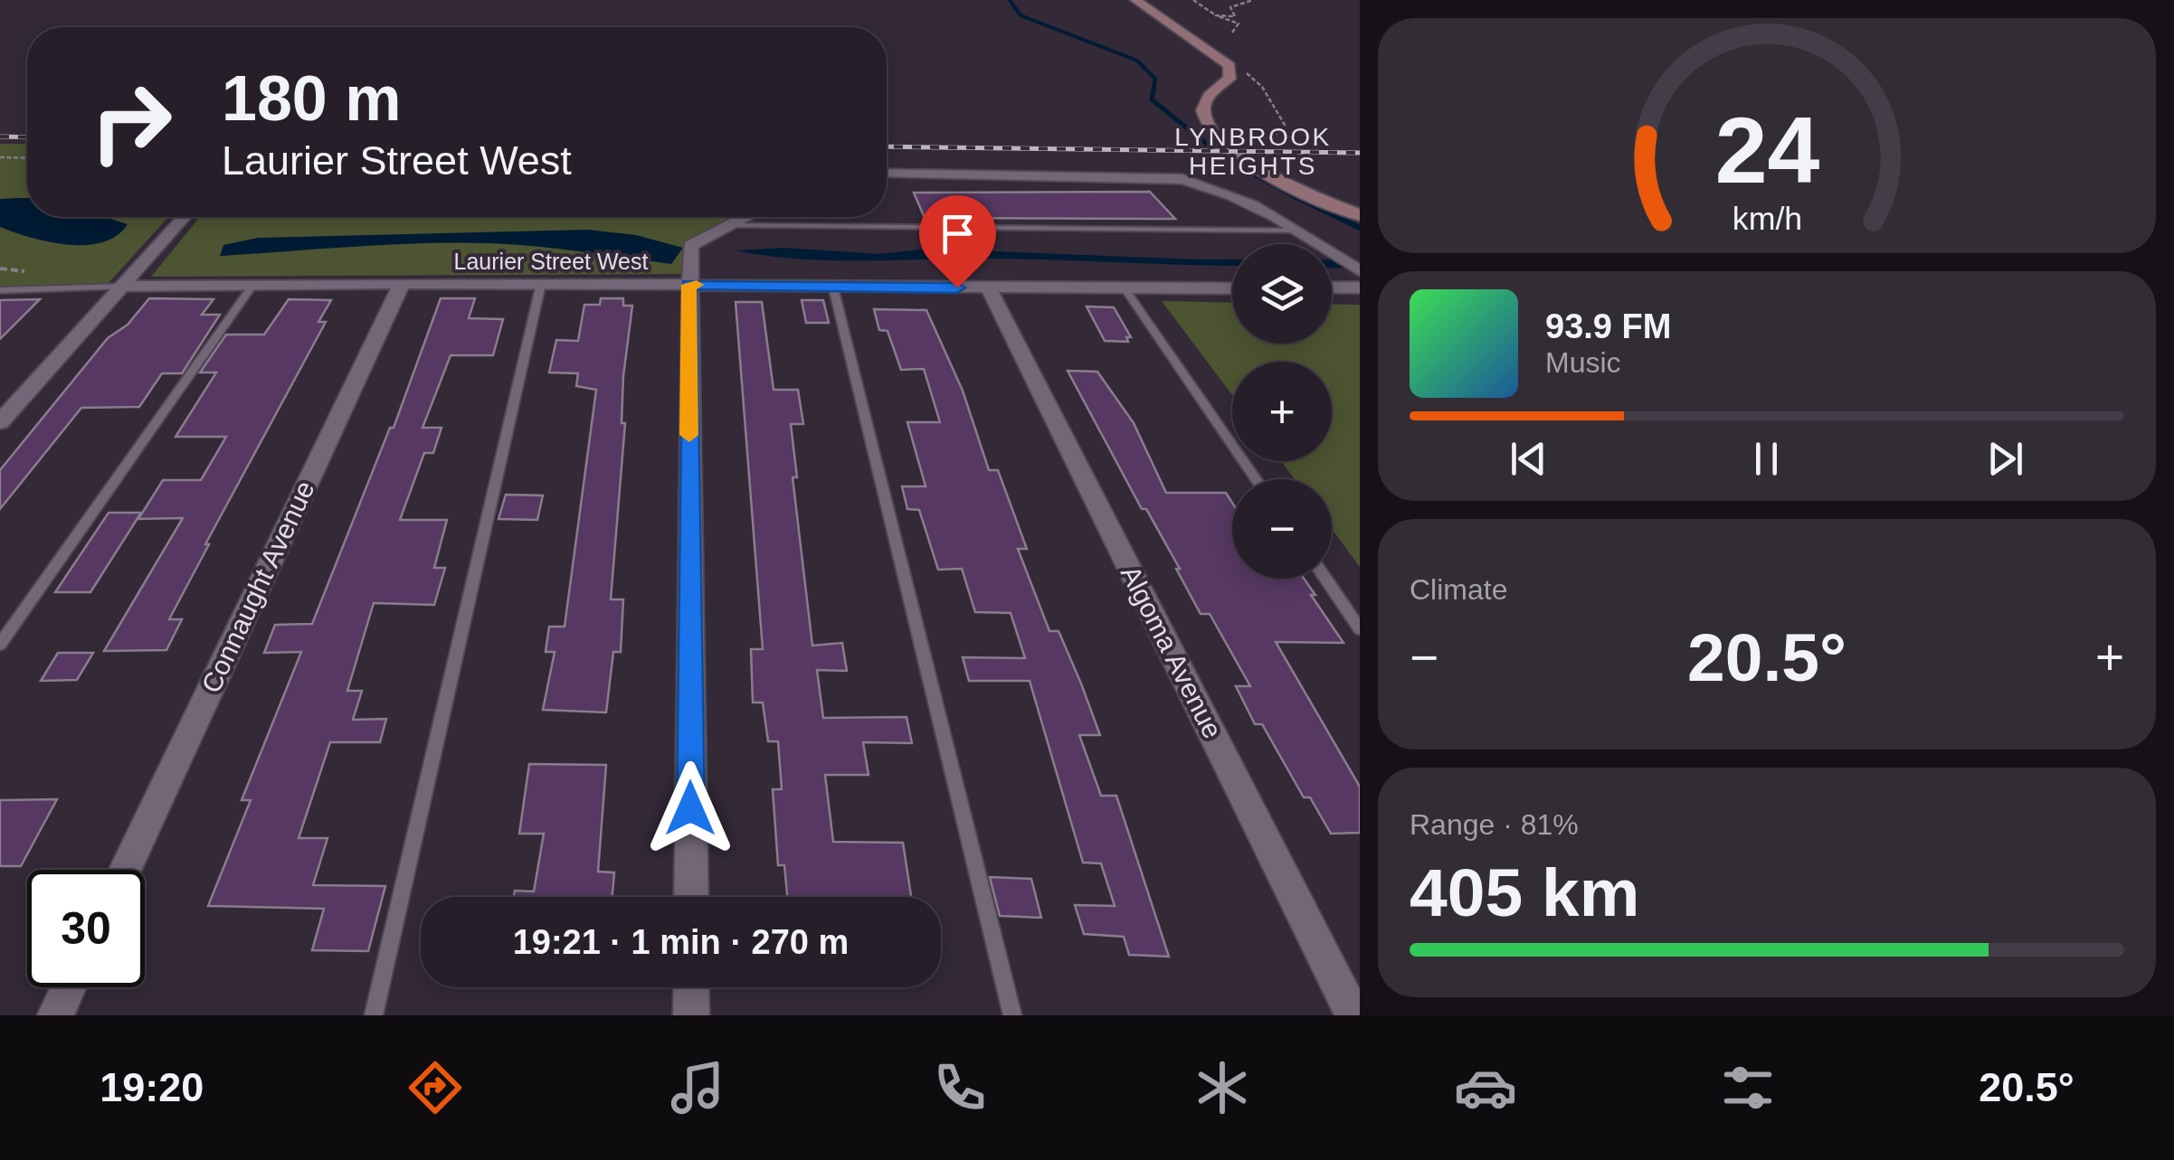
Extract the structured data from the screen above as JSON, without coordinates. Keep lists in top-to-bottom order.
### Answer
{
  "streets": {
    "street": ["Laurier Street West", "Connaught Avenue", "Algoma Avenue"]
  },
  "crossings": [
    ["Laurier Street West", "Connaught Avenue"],
    ["Laurier Street West", "Algoma Avenue"]
  ],
  "districts": ["LYNBROOK HEIGHTS"],
  "page": {
    "turn": ["180 m", "Laurier Street West"],
    "map_buttons": ["+", "−"],
    "song": ["93.9 FM", "Music"],
    "tile": [
      "Climate",
      ["Range · 81%", "405 km"]
    ],
    "heat": ["−", "20.5°", "+"],
    "limit": "30",
    "trip": "19:21 · 1 min · 270 m",
    "tabs": ["19:20", "20.5°"],
    "gauge": ["24", "km/h"]
  }
}
